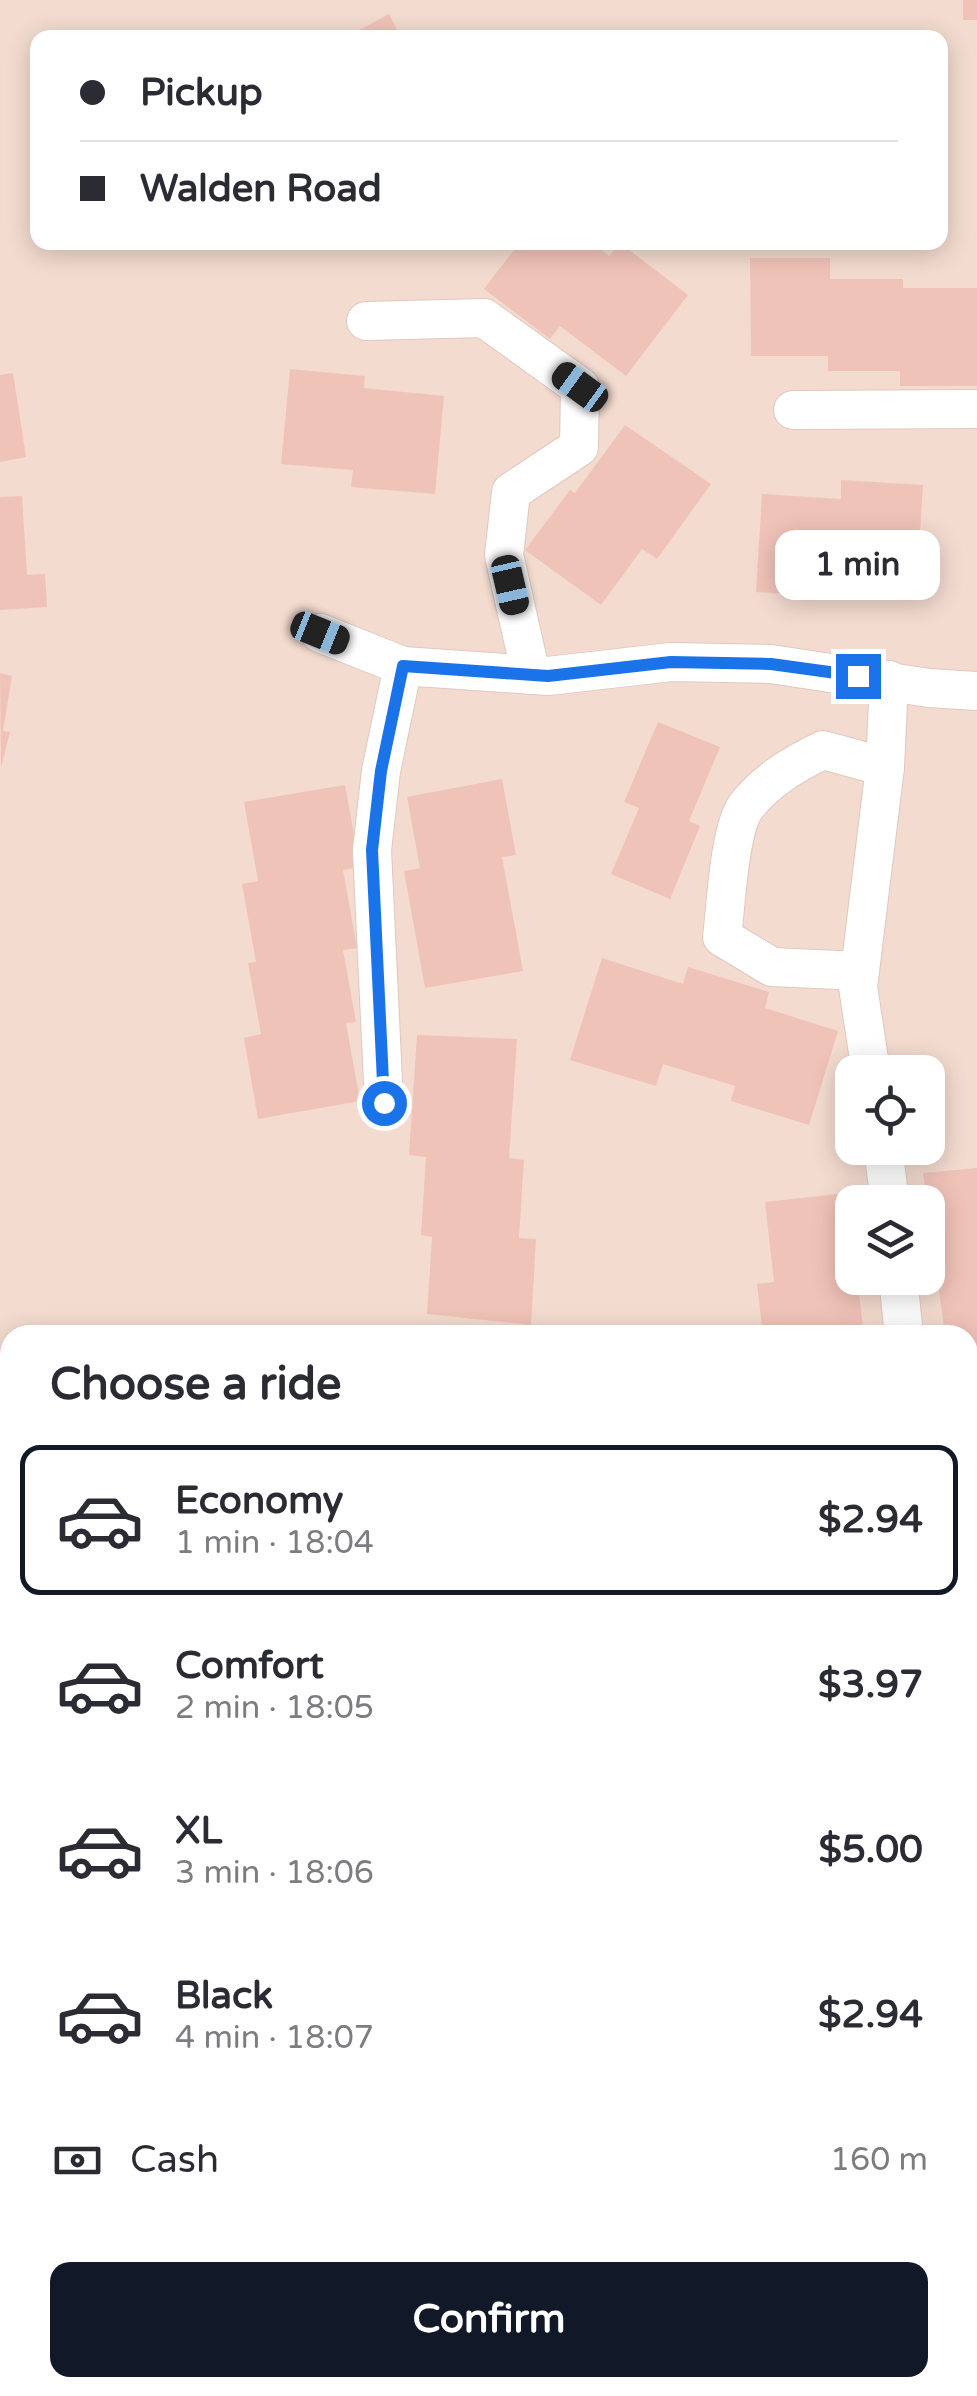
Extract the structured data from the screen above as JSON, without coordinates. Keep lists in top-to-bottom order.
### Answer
{
  "page": {
    "banner": ["Pickup", "Walden Road"],
    "bubble": "1 min",
    "heading": "Choose a ride",
    "list": [
      {
        "name": "Economy",
        "note": "1 min · 18:04",
        "value": "$2.94"
      },
      {
        "name": "Comfort",
        "note": "2 min · 18:05",
        "value": "$3.97"
      },
      {
        "name": "XL",
        "note": "3 min · 18:06",
        "value": "$5.00"
      },
      {
        "name": "Black",
        "note": "4 min · 18:07",
        "value": "$2.94"
      }
    ],
    "pay": ["Cash", "160 m"],
    "buttons": "Confirm"
  }
}
